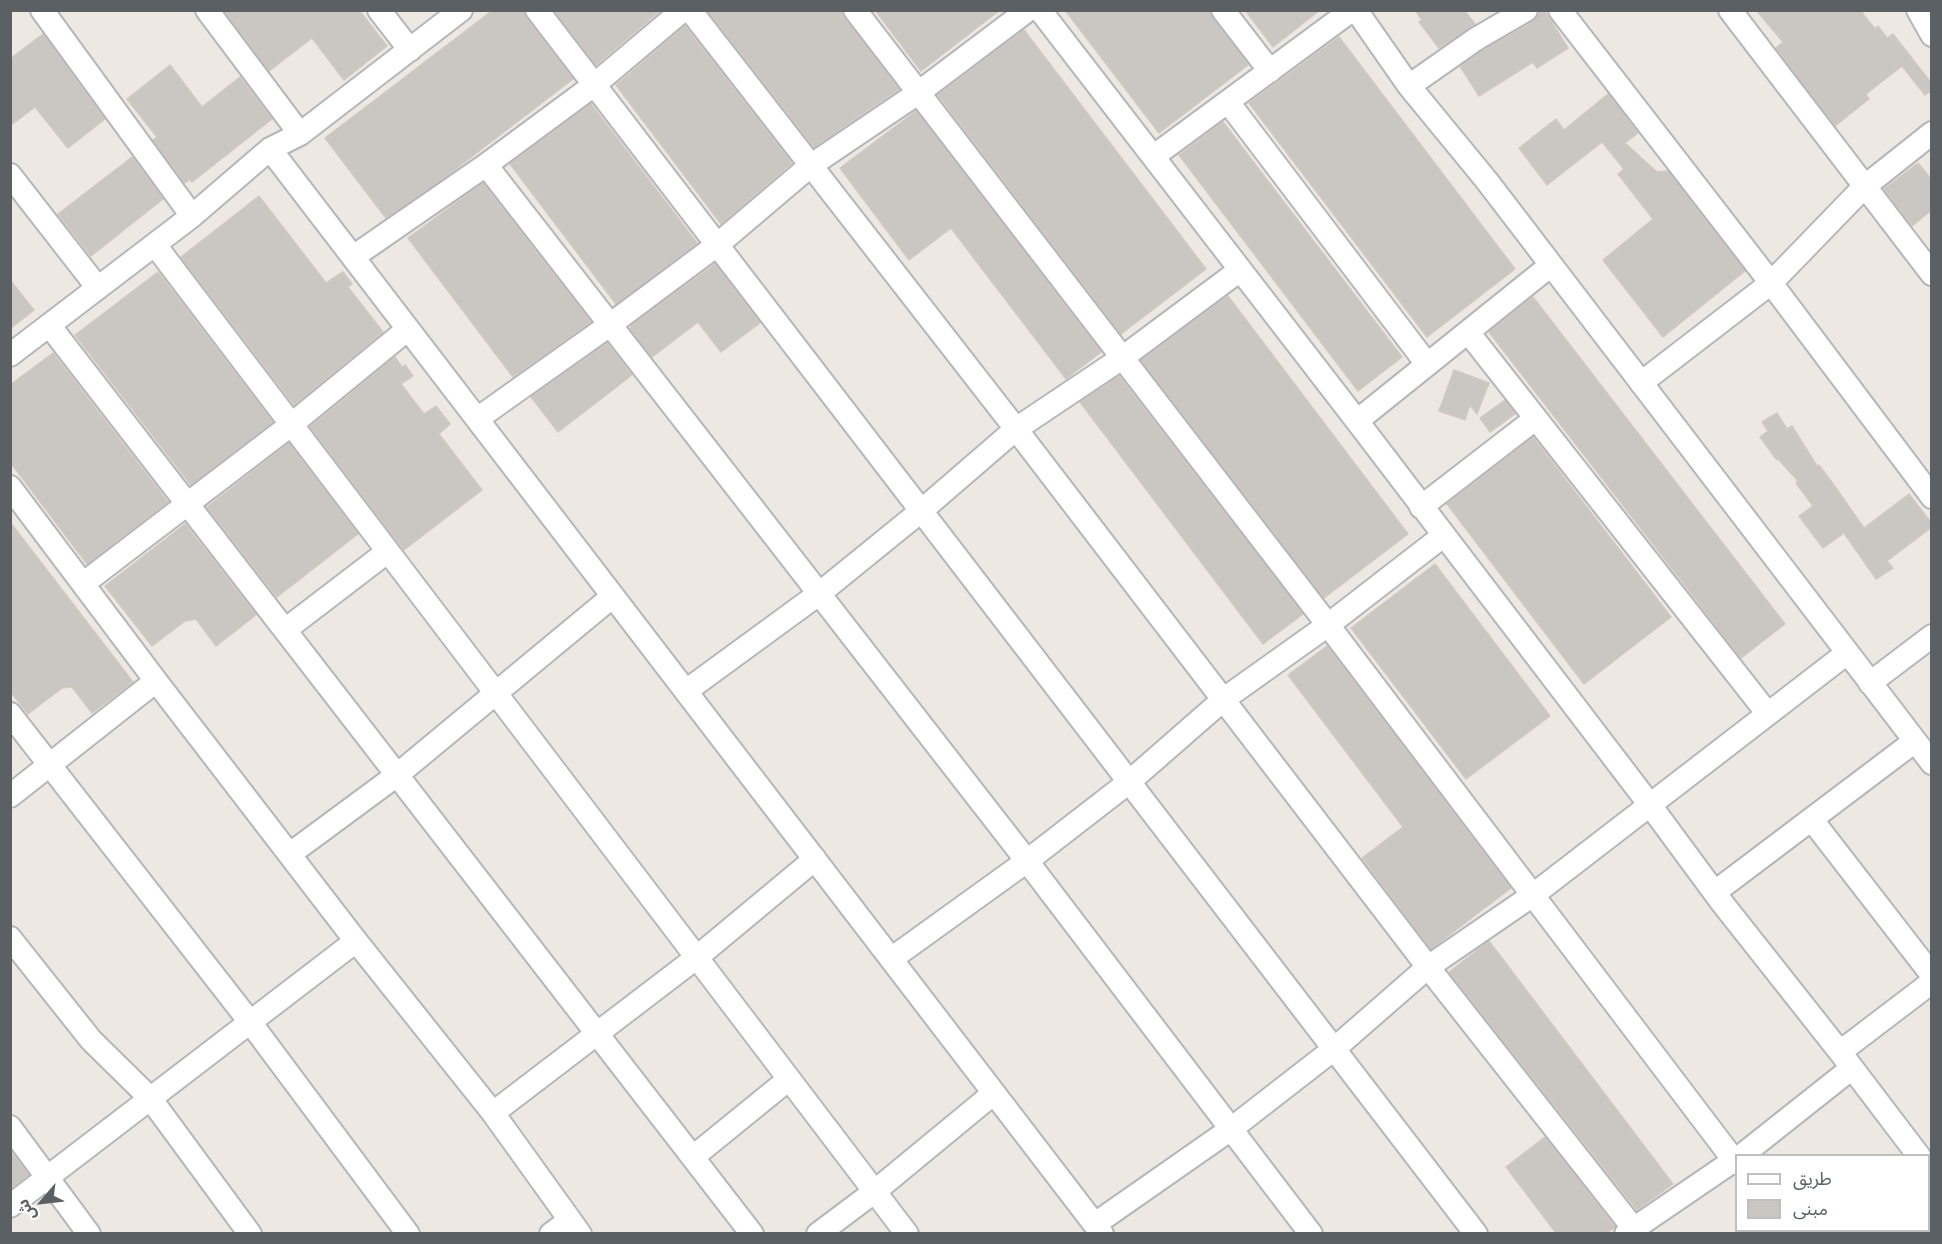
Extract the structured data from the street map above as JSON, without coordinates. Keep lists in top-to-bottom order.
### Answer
{
  "legend": ["طريق", "مبنى"],
  "north": "bottom left"
}
